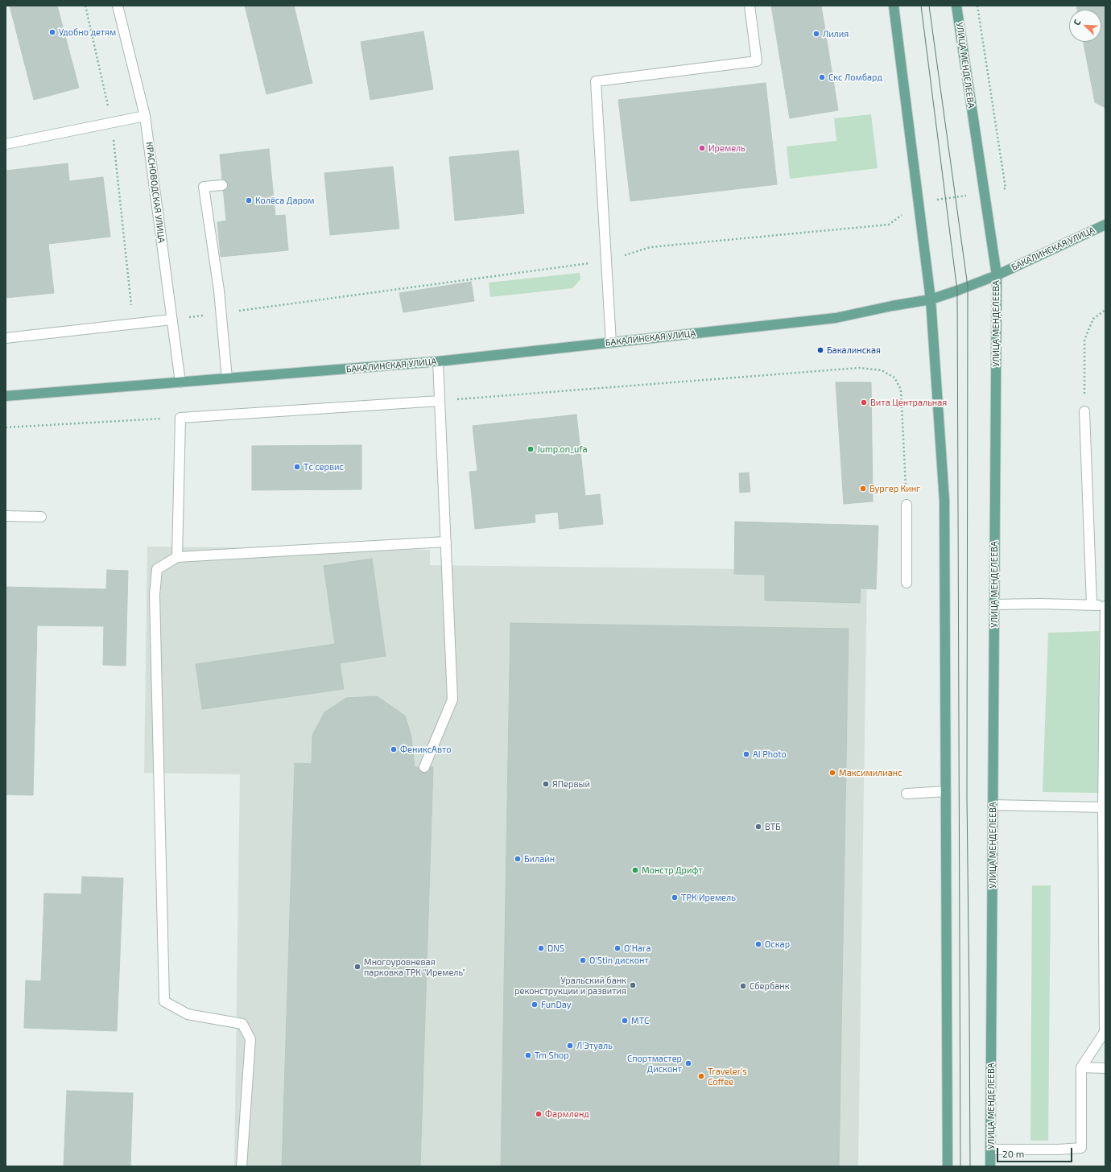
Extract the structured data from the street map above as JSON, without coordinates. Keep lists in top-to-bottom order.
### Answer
{
  "streets": {
    "main road": ["УЛИЦА МЕНДЕЛЕЕВА", "БАКАЛИНСКАЯ УЛИЦА"],
    "street": ["КРАСНОВОДСКАЯ УЛИЦА"]
  },
  "crossings": [
    ["УЛИЦА МЕНДЕЛЕЕВА", "БАКАЛИНСКАЯ УЛИЦА"],
    ["КРАСНОВОДСКАЯ УЛИЦА", "БАКАЛИНСКАЯ УЛИЦА"]
  ],
  "places": [
    "Удобно детям",
    "Лилия",
    "Скс Ломбард",
    "Иремель",
    "Колёса Даром",
    "Бакалинская",
    "Вита Центральная",
    "Jump.on_ufa",
    "Тc сервис",
    "Бургер Кинг",
    "ФениксАвто",
    "AI Photo",
    "Максимилианс",
    "ЯПервый",
    "ВТБ",
    "Билайн",
    "Монстр Дрифт",
    "ТРК Иремель",
    "Оскар",
    "DNS",
    "O'Hara",
    "O'Stin дисконт",
    "Многоуровневая парковка ТРК \"Иремель\"",
    "Уральский банк реконструкции и развития",
    "Сбербанк",
    "FunDay",
    "МТС",
    "Л'Этуаль",
    "Tm Shop",
    "Спортмастер Дисконт",
    "Traveler's Coffee",
    "Фармленд"
  ],
  "scale_bar": "20 m",
  "north": "top left"
}
